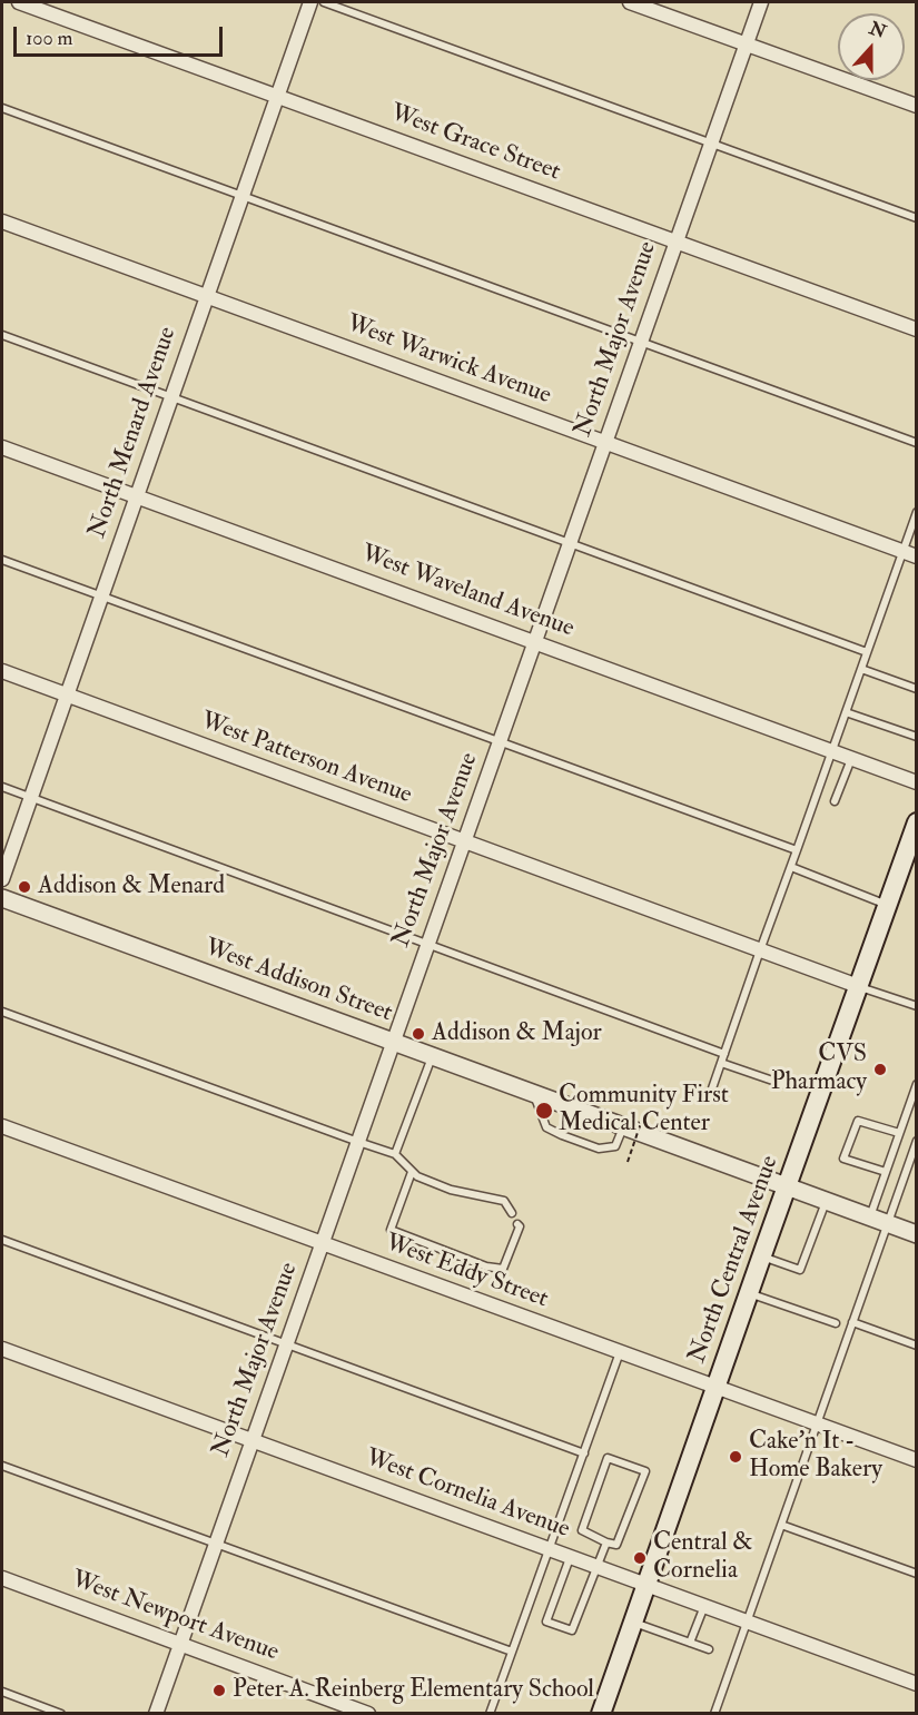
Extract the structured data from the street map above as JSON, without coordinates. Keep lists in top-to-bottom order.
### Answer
{
  "streets": {
    "main road": ["North Central Avenue"],
    "street": [
      "West Grace Street",
      "North Major Avenue",
      "West Warwick Avenue",
      "North Menard Avenue",
      "West Waveland Avenue",
      "West Patterson Avenue",
      "West Addison Street",
      "West Eddy Street",
      "West Cornelia Avenue",
      "West Newport Avenue"
    ]
  },
  "crossings": [
    ["West Grace Street", "North Major Avenue"],
    ["West Grace Street", "North Menard Avenue"],
    ["North Major Avenue", "West Warwick Avenue"],
    ["North Major Avenue", "West Waveland Avenue"],
    ["North Major Avenue", "West Patterson Avenue"],
    ["North Major Avenue", "West Addison Street"],
    ["North Major Avenue", "West Eddy Street"],
    ["North Major Avenue", "West Cornelia Avenue"],
    ["North Major Avenue", "West Newport Avenue"],
    ["West Warwick Avenue", "North Menard Avenue"],
    ["North Menard Avenue", "West Waveland Avenue"],
    ["North Menard Avenue", "West Patterson Avenue"],
    ["West Patterson Avenue", "North Central Avenue"],
    ["West Addison Street", "North Central Avenue"],
    ["North Central Avenue", "West Eddy Street"],
    ["North Central Avenue", "West Cornelia Avenue"]
  ],
  "places": [
    "Addison & Menard",
    "Addison & Major",
    "CVS Pharmacy",
    "Community First Medical Center",
    "Cake’n It - Home Bakery",
    "Central & Cornelia",
    "Peter A. Reinberg Elementary School"
  ],
  "scale_bar": "100 m",
  "north": "top"
}
